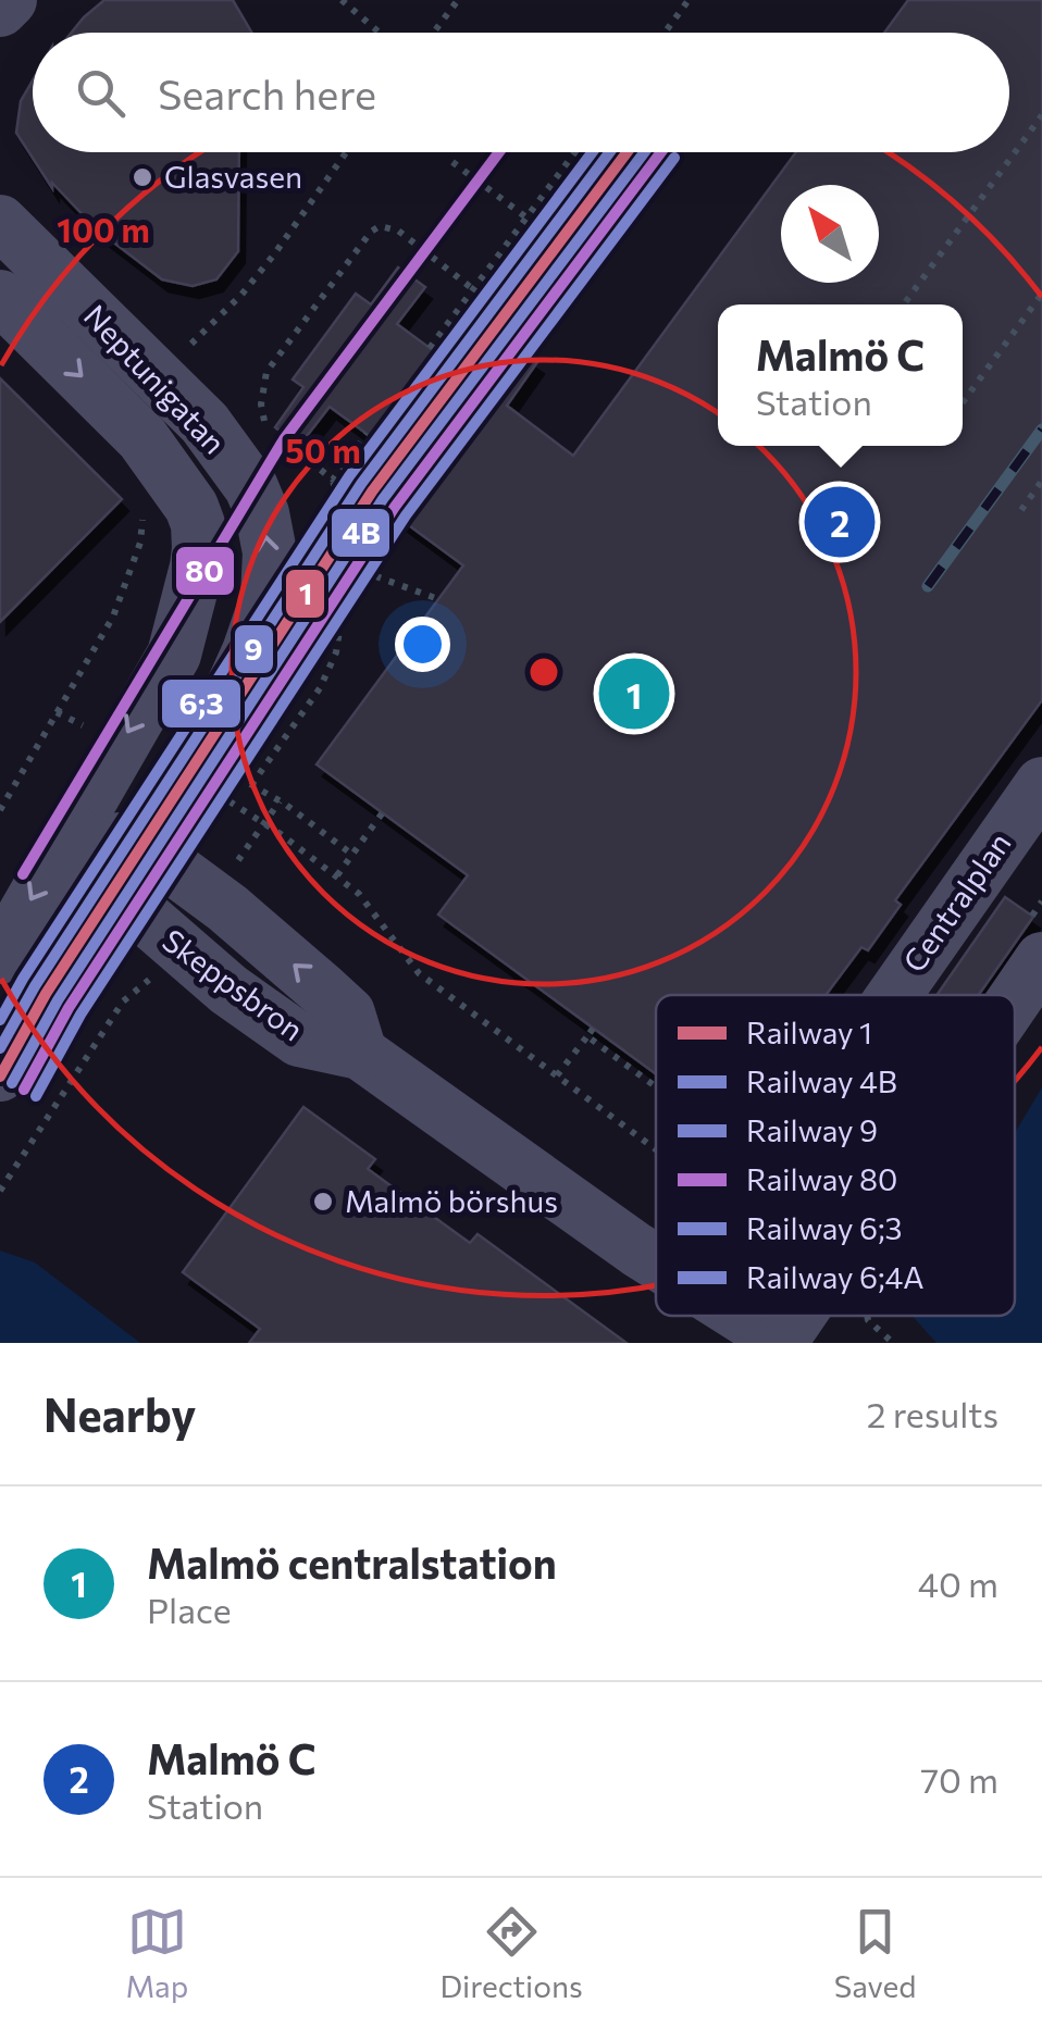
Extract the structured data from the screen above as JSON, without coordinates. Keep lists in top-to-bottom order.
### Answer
{
  "streets": {
    "street": ["Neptunigatan", "Centralplan", "Skeppsbron"]
  },
  "crossings": [
    ["Neptunigatan", "Skeppsbron"]
  ],
  "places": ["Glasvasen", "Malmö börshus"],
  "lines": [
    "rail line 1",
    "rail line 4B",
    "rail line 9",
    "rail line 80",
    "rail line 6;3",
    "rail line 6;4A"
  ],
  "legend": [
    "Railway 1",
    "Railway 4B",
    "Railway 9",
    "Railway 80",
    "Railway 6;3",
    "Railway 6;4A"
  ],
  "north": "top left",
  "page": {
    "search": "Search here",
    "popup": ["Malmö C", "Station"],
    "pins": ["2", "1"],
    "heading": ["Nearby", "2 results"],
    "list": [
      {
        "mark": "1",
        "name": "Malmö centralstation",
        "note": "Place",
        "value": "40 m"
      },
      {
        "mark": "2",
        "name": "Malmö C",
        "note": "Station",
        "value": "70 m"
      }
    ],
    "nav": ["Map", "Directions", "Saved"]
  },
  "rings": ["100 m", "50 m"]
}
